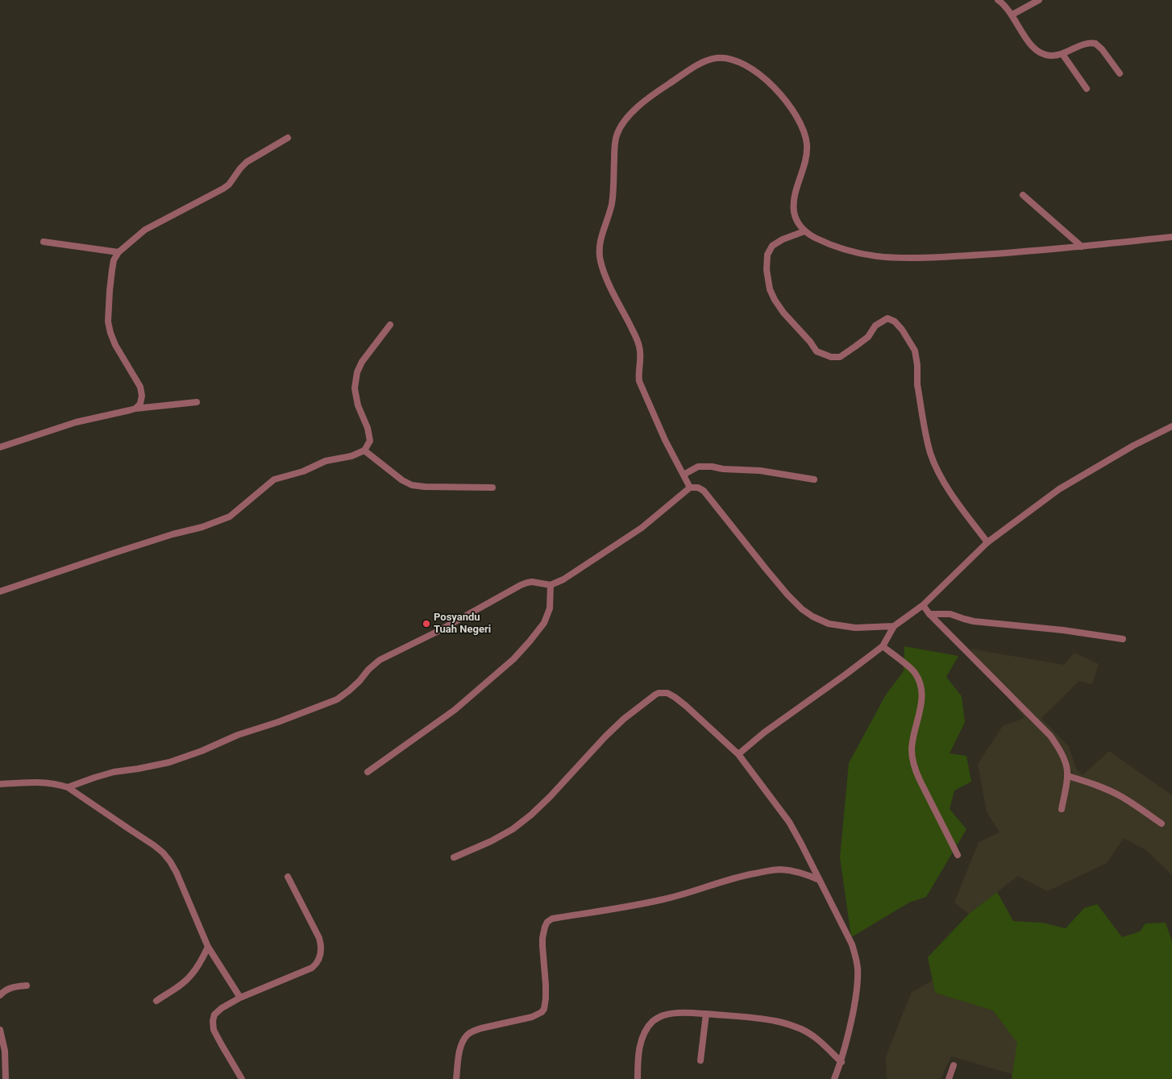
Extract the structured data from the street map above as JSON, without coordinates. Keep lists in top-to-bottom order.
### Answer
{
  "places": ["Posyandu Tuah Negeri"]
}
